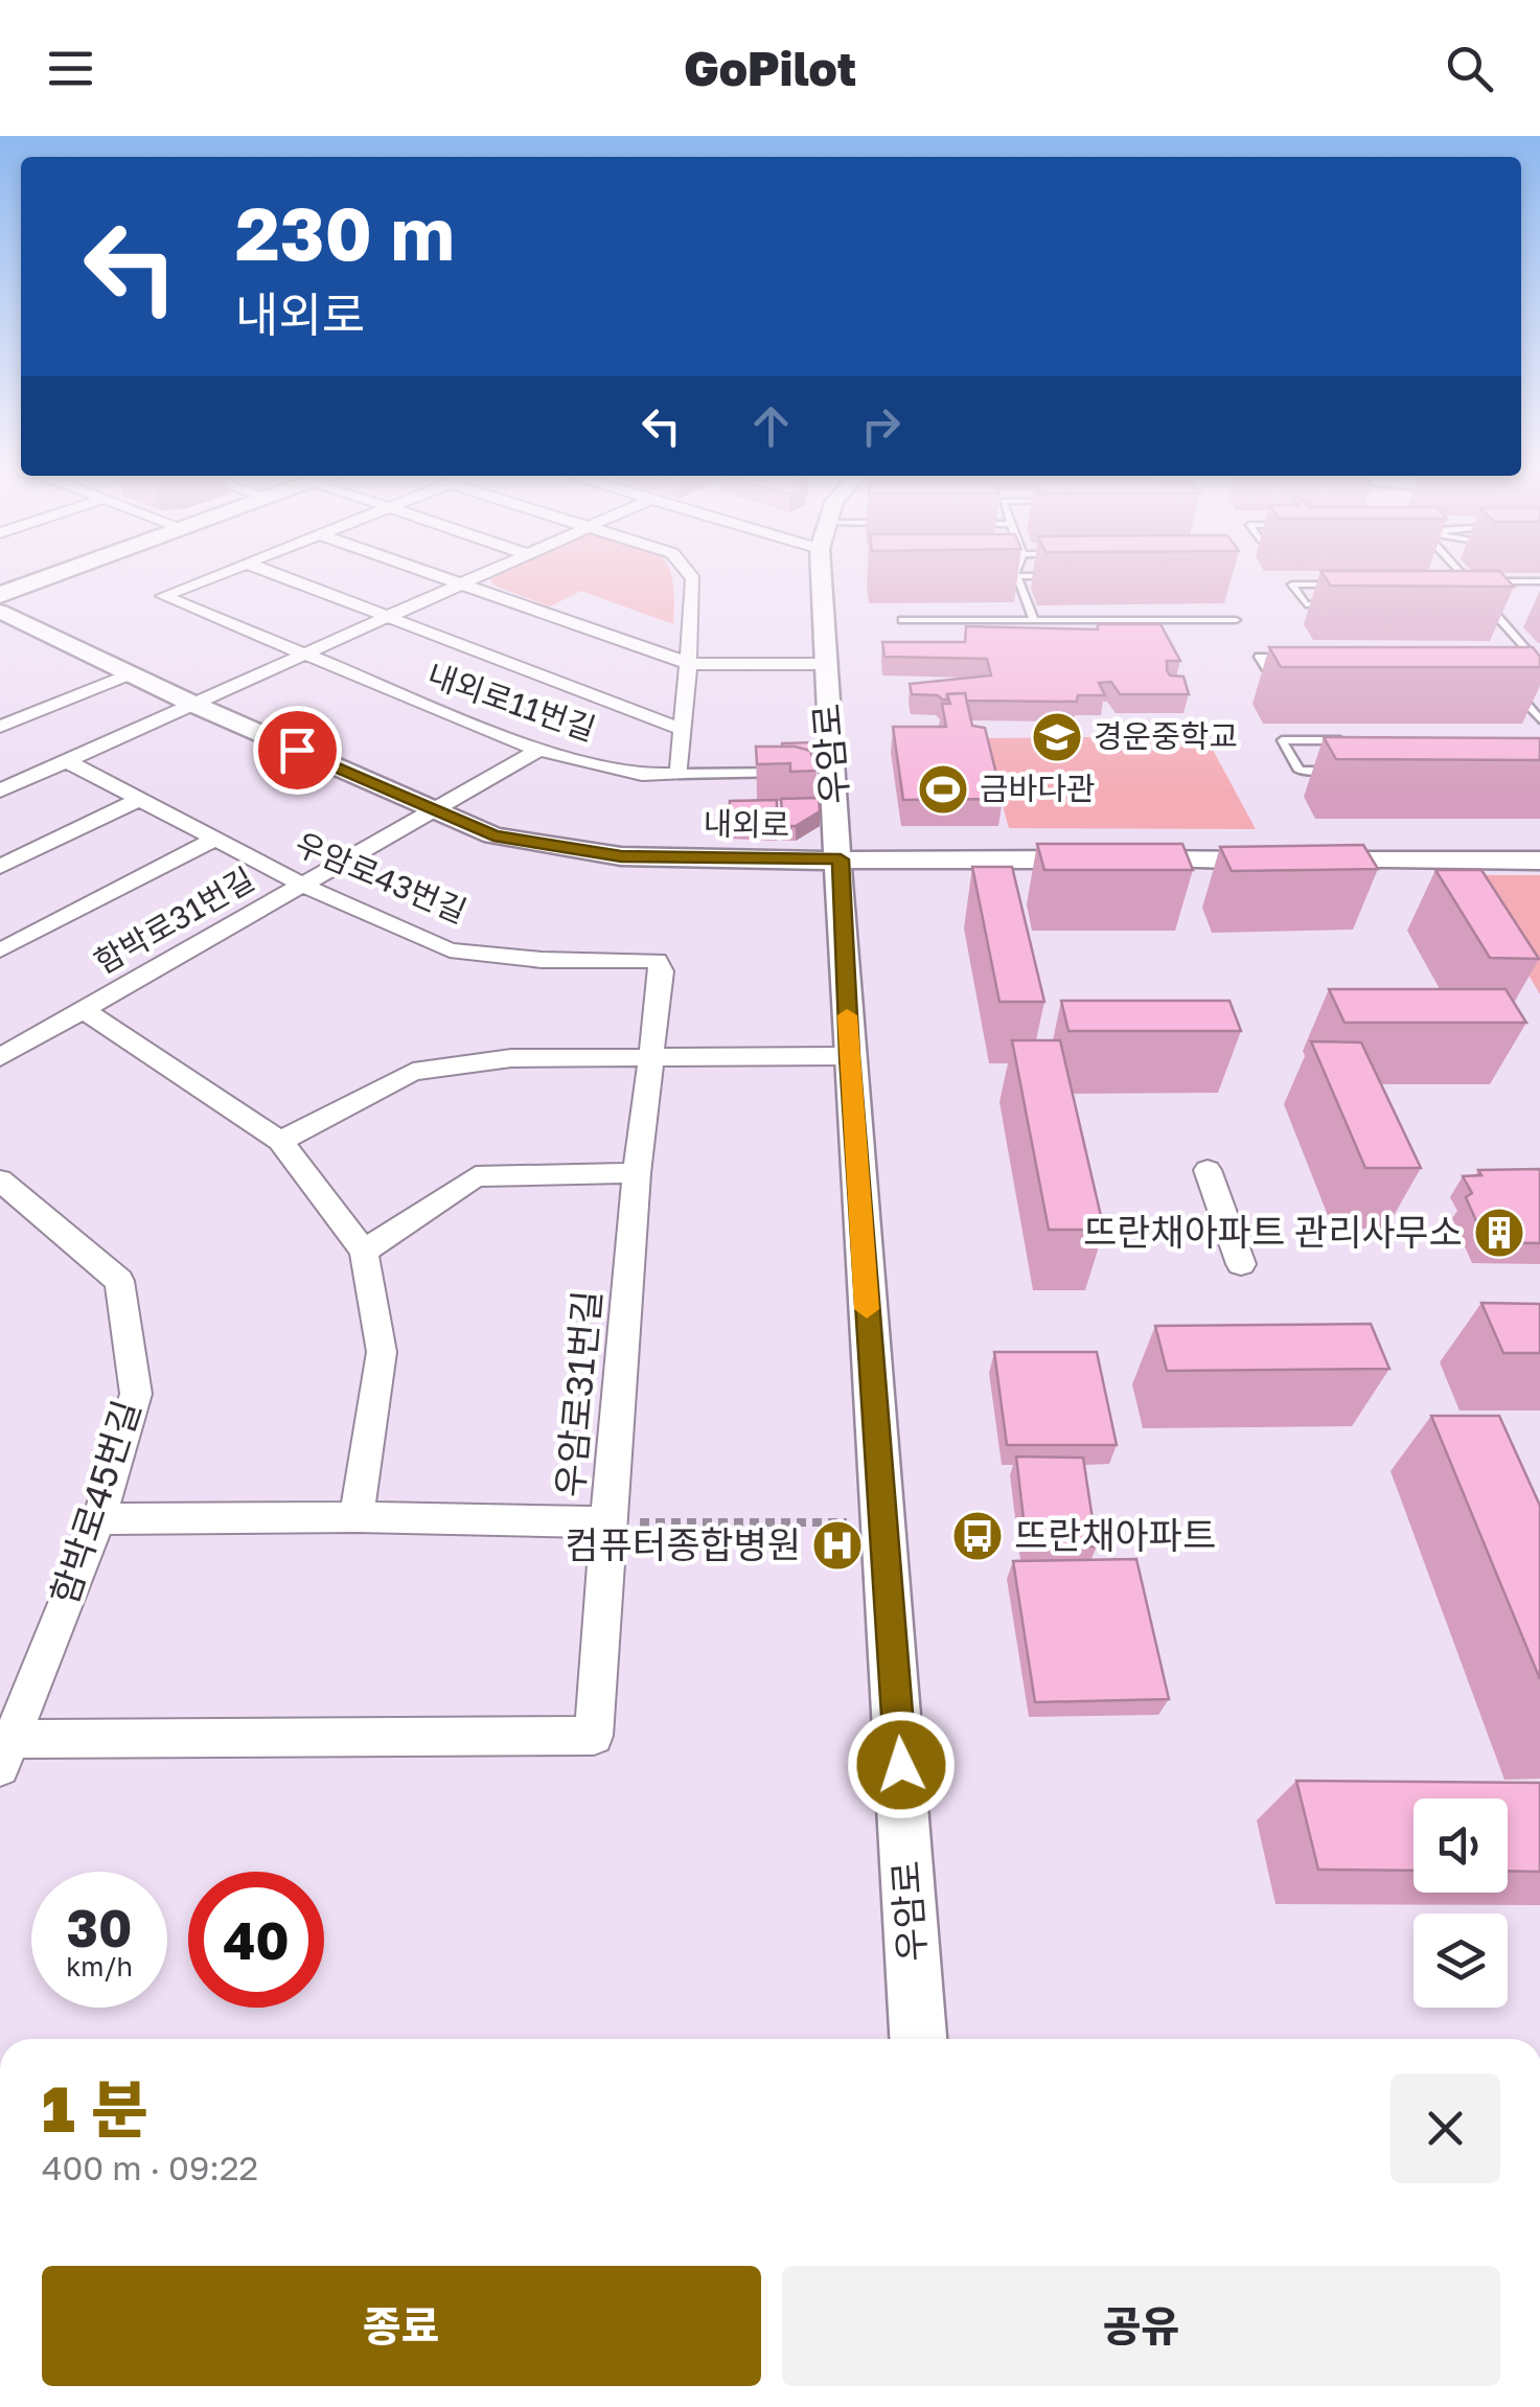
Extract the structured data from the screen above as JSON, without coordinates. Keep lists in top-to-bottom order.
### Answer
{
  "streets": {
    "street": [
      "내외로11번길",
      "우암로",
      "내외로",
      "우암로43번길",
      "함박로31번길",
      "우암로31번길",
      "함박로45번길"
    ]
  },
  "crossings": [
    ["내외로11번길", "함박로31번길"],
    ["우암로", "내외로"],
    ["내외로", "함박로31번길"],
    ["우암로43번길", "함박로31번길"],
    ["우암로43번길", "우암로31번길"],
    ["우암로31번길", "함박로45번길"]
  ],
  "places": {
    "school or university": ["경운중학교"],
    "sports": ["금바다관"],
    "building": ["뜨란채아파트 관리사무소"],
    "bus stop": ["뜨란채아파트"],
    "hospital": ["컴퓨터종합병원"]
  },
  "page": {
    "header": "GoPilot",
    "turn": ["230 m", "내외로"],
    "speed": "30 km/h",
    "limit": "40",
    "heading": ["1 분", "400 m · 09:22"],
    "buttons": ["종료", "공유"]
  }
}
